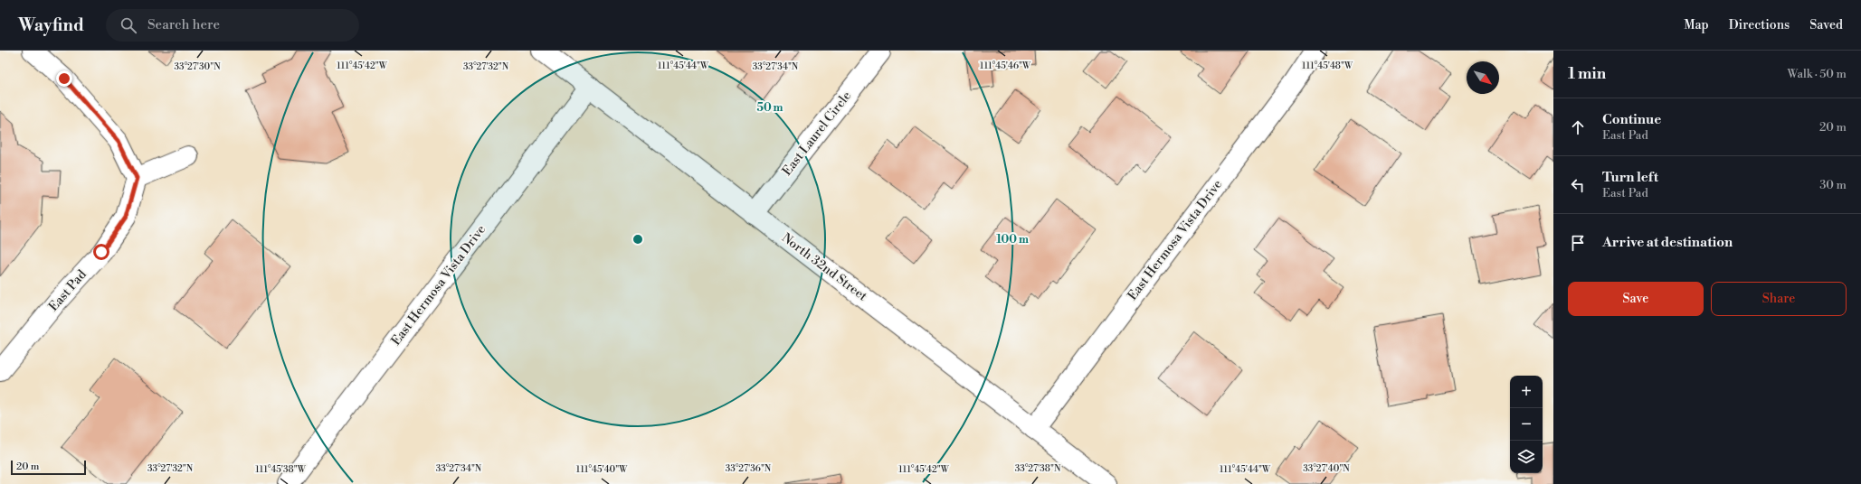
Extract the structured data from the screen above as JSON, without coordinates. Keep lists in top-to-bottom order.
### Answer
{
  "streets": {
    "street": [
      "East Laurel Circle",
      "East Hermosa Vista Drive",
      "North 32nd Street",
      "East Pad"
    ]
  },
  "crossings": [
    ["East Laurel Circle", "North 32nd Street"],
    ["East Hermosa Vista Drive", "North 32nd Street"]
  ],
  "scale_bar": "20 m",
  "north": "bottom right",
  "page": {
    "header": "Wayfind",
    "search": "Search here",
    "nav": ["Map", "Directions", "Saved"],
    "heading": ["1 min", "Walk · 50 m"],
    "list": [
      ["Continue", "East Pad", "20 m"],
      ["Turn left", "East Pad", "30 m"],
      "Arrive at destination"
    ],
    "buttons": ["Save", "Share"],
    "map_buttons": ["+", "−"],
    "scale": "20 m"
  },
  "coordinates": [
    "111°45'42\"W",
    "111°45'44\"W",
    "111°45'46\"W",
    "111°45'48\"W",
    "33°27'30\"N",
    "33°27'32\"N",
    "33°27'34\"N",
    "33°27'36\"N",
    "33°27'38\"N",
    "33°27'40\"N",
    "111°45'38\"W",
    "111°45'40\"W"
  ],
  "rings": ["50 m", "100 m"]
}
